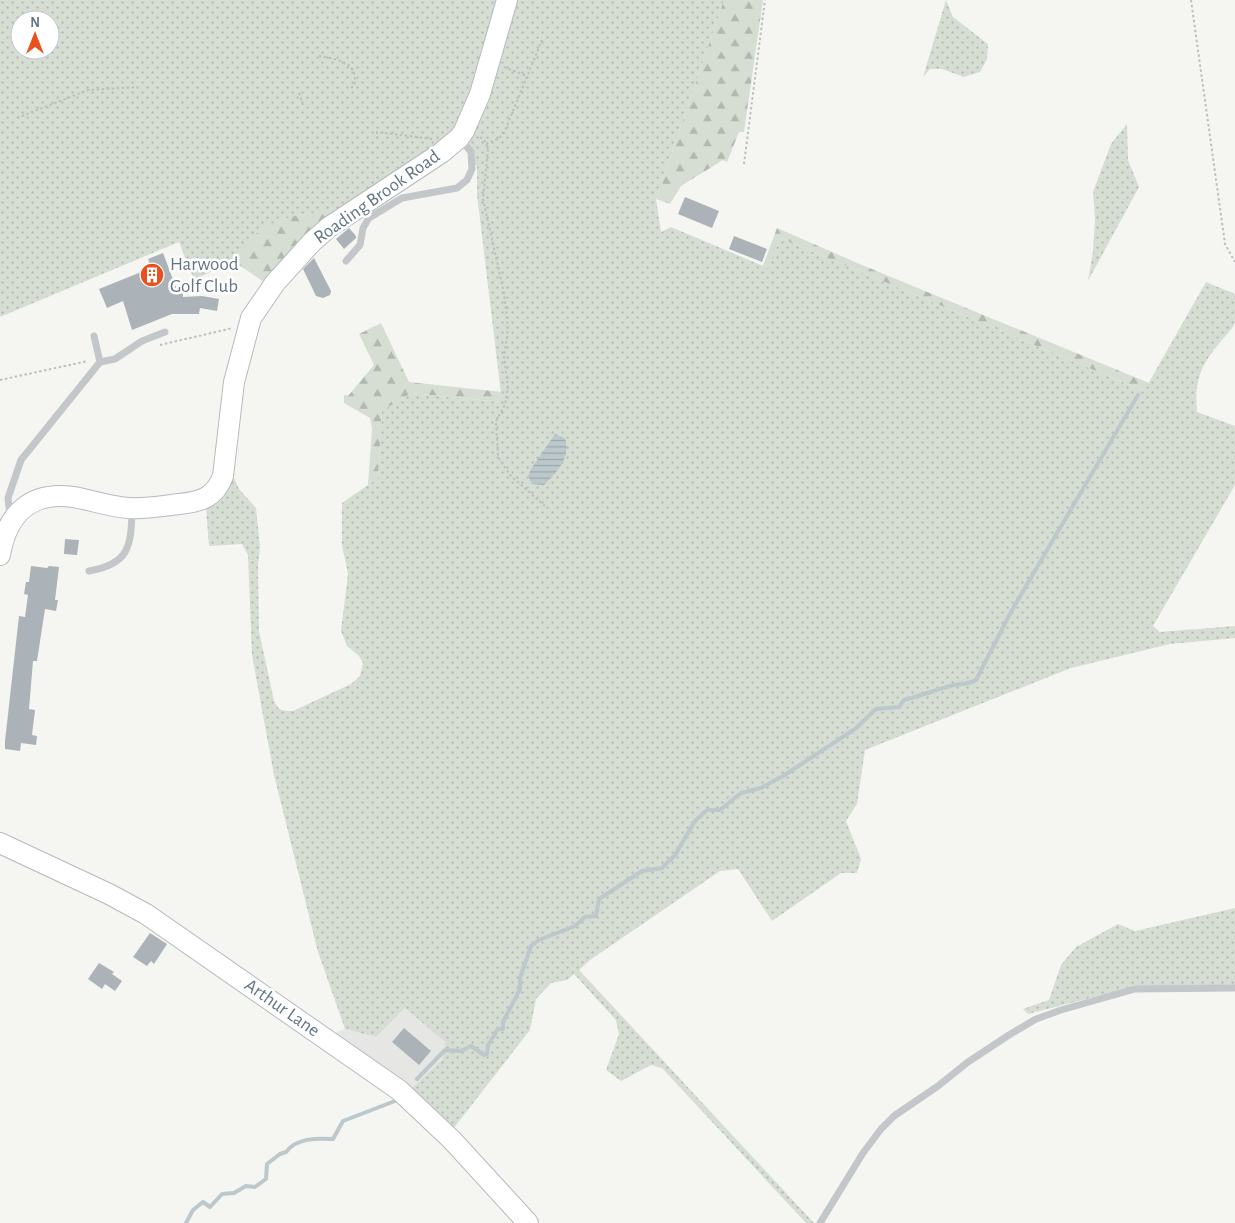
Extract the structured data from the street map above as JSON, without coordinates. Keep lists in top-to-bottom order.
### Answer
{
  "streets": {
    "street": ["Roading Brook Road", "Arthur Lane"]
  },
  "places": {
    "building": ["Harwood Golf Club"]
  },
  "north": "top"
}
